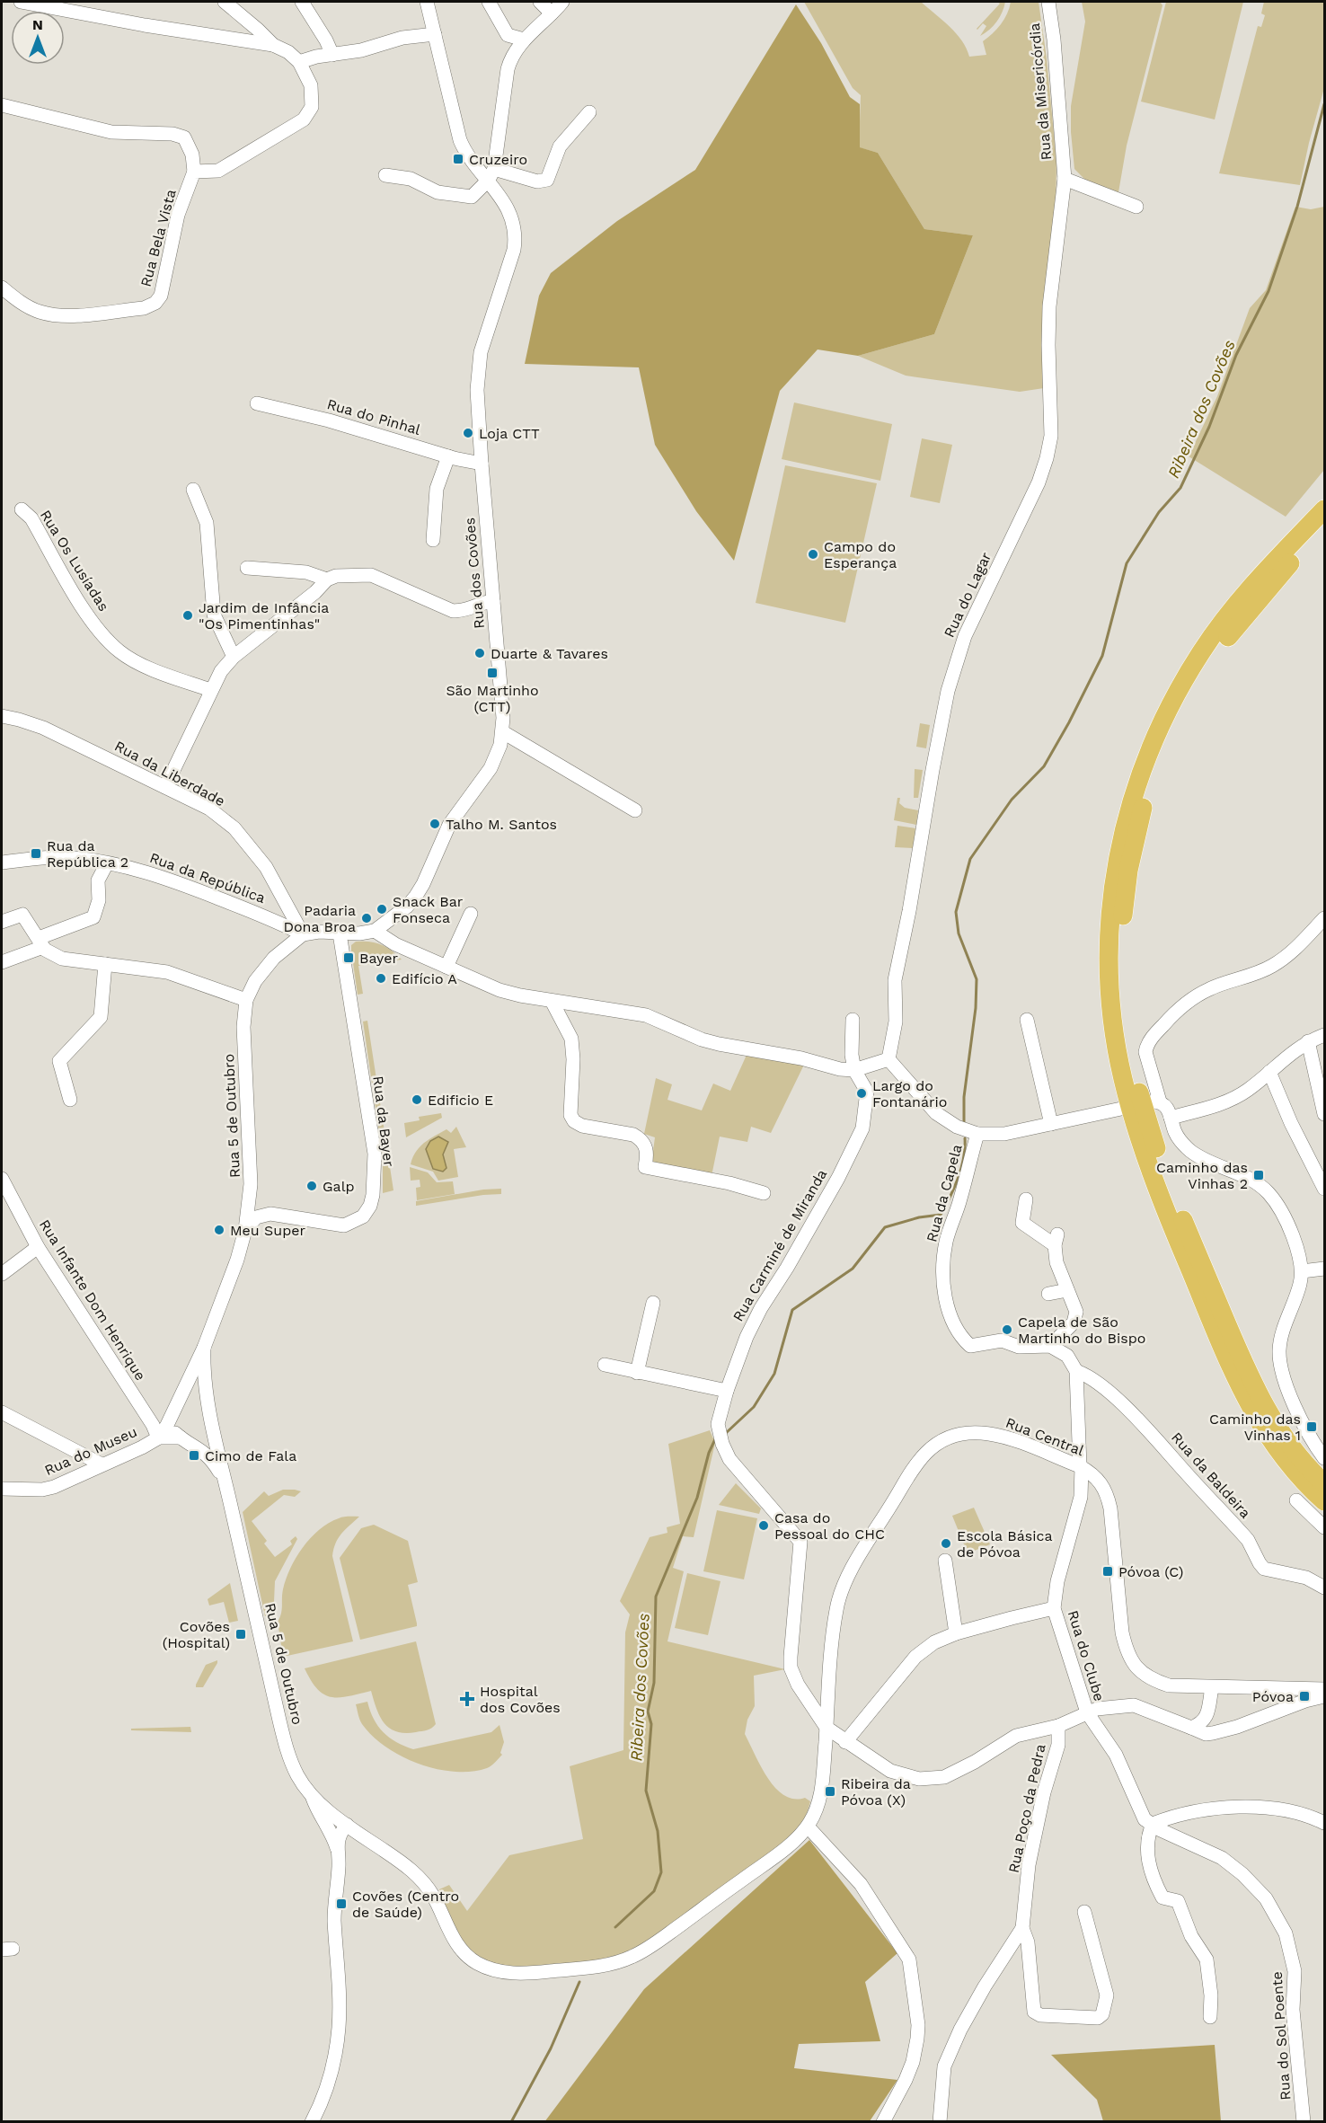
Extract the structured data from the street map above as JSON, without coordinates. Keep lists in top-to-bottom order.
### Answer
{
  "streets": {
    "street": [
      "Rua da Misericórdia",
      "Rua Bela Vista",
      "Rua do Pinhal",
      "Rua Os Lusíadas",
      "Rua dos Covões",
      "Rua do Lagar",
      "Rua da Liberdade",
      "Rua da República",
      "Rua 5 de Outubro",
      "Rua da Bayer",
      "Rua da Capela",
      "Rua Carminé de Miranda",
      "Rua Infante Dom Henrique",
      "Rua Central",
      "Rua do Museu",
      "Rua da Baldeira",
      "Rua do Clube",
      "Rua Poço da Pedra",
      "Rua do Sol Poente"
    ]
  },
  "crossings": [
    ["Rua da Misericórdia", "Rua do Lagar"],
    ["Rua do Pinhal", "Rua dos Covões"],
    ["Rua dos Covões", "Rua da Bayer"],
    ["Rua da Liberdade", "Rua da República"],
    ["Rua da Liberdade", "Rua 5 de Outubro"],
    ["Rua da República", "Rua 5 de Outubro"],
    ["Rua 5 de Outubro", "Rua Central"],
    ["Rua Carminé de Miranda", "Rua Central"],
    ["Rua Carminé de Miranda", "Rua do Clube"],
    ["Rua Carminé de Miranda", "Rua Poço da Pedra"],
    ["Rua Infante Dom Henrique", "Rua do Museu"],
    ["Rua do Clube", "Rua do Sol Poente"]
  ],
  "water": ["Ribeira dos Covões"],
  "places": {
    "transit": [
      "Cruzeiro",
      "São Martinho (CTT)",
      "Rua da República 2",
      "Bayer",
      "Caminho das Vinhas 2",
      "Caminho das Vinhas 1",
      "Cimo de Fala",
      "Póvoa (C)",
      "Covões (Hospital)",
      "Póvoa",
      "Ribeira da Póvoa (X)",
      "Covões (Centro de Saúde)"
    ],
    "other": [
      "Loja CTT",
      "Campo do Esperança",
      "Jardim de Infância \"Os Pimentinhas\"",
      "Duarte & Tavares",
      "Talho M. Santos",
      "Snack Bar Fonseca",
      "Padaria Dona Broa",
      "Edifício A",
      "Largo do Fontanário",
      "Edificio E",
      "Galp",
      "Meu Super",
      "Capela de São Martinho do Bispo",
      "Casa do Pessoal do CHC",
      "Escola Básica de Póvoa"
    ],
    "health": ["Hospital dos Covões"]
  },
  "north": "top"
}
